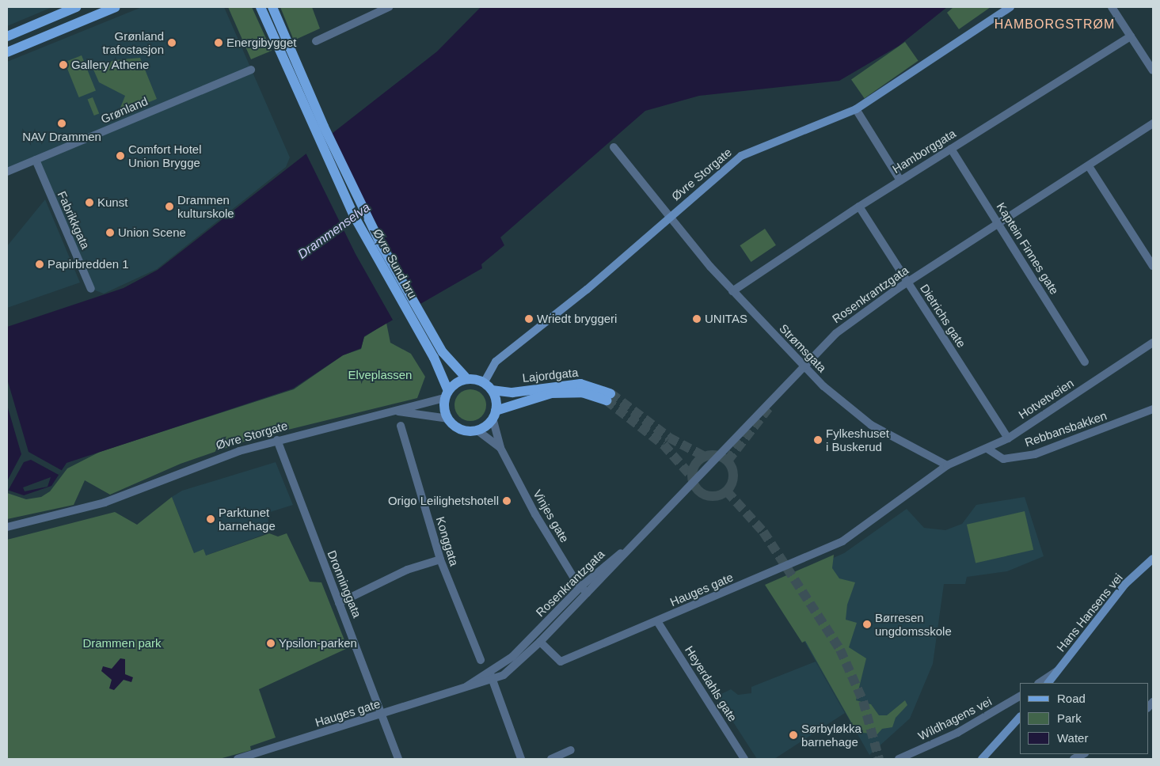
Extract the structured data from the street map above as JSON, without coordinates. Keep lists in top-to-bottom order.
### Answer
{
  "streets": {
    "main road": [
      "Øvre Storgate",
      "Øvre Sund bru",
      "Lajordgata",
      "Hans Hansens vei"
    ],
    "street": [
      "Grønland",
      "Hamborggata",
      "Fabrikkgata",
      "Kaptein Finnes gate",
      "Rosenkrantzgata",
      "Dietrichs gate",
      "Strømsgata",
      "Hotvetveien",
      "Rebbansbakken",
      "Vinjes gate",
      "Konggata",
      "Dronninggata",
      "Hauges gate",
      "Heyerdahls gate",
      "Wildhagens vei"
    ]
  },
  "crossings": [
    ["Grønland", "Fabrikkgata"],
    ["Hamborggata", "Kaptein Finnes gate"],
    ["Hamborggata", "Dietrichs gate"],
    ["Hamborggata", "Strømsgata"],
    ["Øvre Storgate", "Øvre Sund bru"],
    ["Øvre Storgate", "Strømsgata"],
    ["Øvre Storgate", "Lajordgata"],
    ["Øvre Storgate", "Vinjes gate"],
    ["Øvre Storgate", "Dronninggata"],
    ["Kaptein Finnes gate", "Rosenkrantzgata"],
    ["Øvre Sund bru", "Lajordgata"],
    ["Øvre Sund bru", "Vinjes gate"],
    ["Rosenkrantzgata", "Dietrichs gate"],
    ["Rosenkrantzgata", "Strømsgata"],
    ["Rosenkrantzgata", "Vinjes gate"],
    ["Rosenkrantzgata", "Hauges gate"],
    ["Dietrichs gate", "Hotvetveien"],
    ["Strømsgata", "Hotvetveien"],
    ["Strømsgata", "Hauges gate"],
    ["Lajordgata", "Vinjes gate"],
    ["Hotvetveien", "Rebbansbakken"],
    ["Hotvetveien", "Hauges gate"],
    ["Dronninggata", "Hauges gate"],
    ["Hauges gate", "Heyerdahls gate"]
  ],
  "districts": ["HAMBORGSTRØM"],
  "water": ["Drammenselva"],
  "parks": ["Elveplassen", "Drammen park"],
  "places": [
    "Grønland trafostasjon",
    "Energibygget",
    "Gallery Athene",
    "NAV Drammen",
    "Comfort Hotel Union Brygge",
    "Kunst",
    "Drammen kulturskole",
    "Union Scene",
    "Papirbredden 1",
    "Wriedt bryggeri",
    "UNITAS",
    "Fylkeshuset i Buskerud",
    "Origo Leilighetshotell",
    "Parktunet barnehage",
    "Børresen ungdomsskole",
    "Ypsilon-parken",
    "Sørbyløkka barnehage"
  ],
  "legend": ["Road", "Park", "Water"]
}
